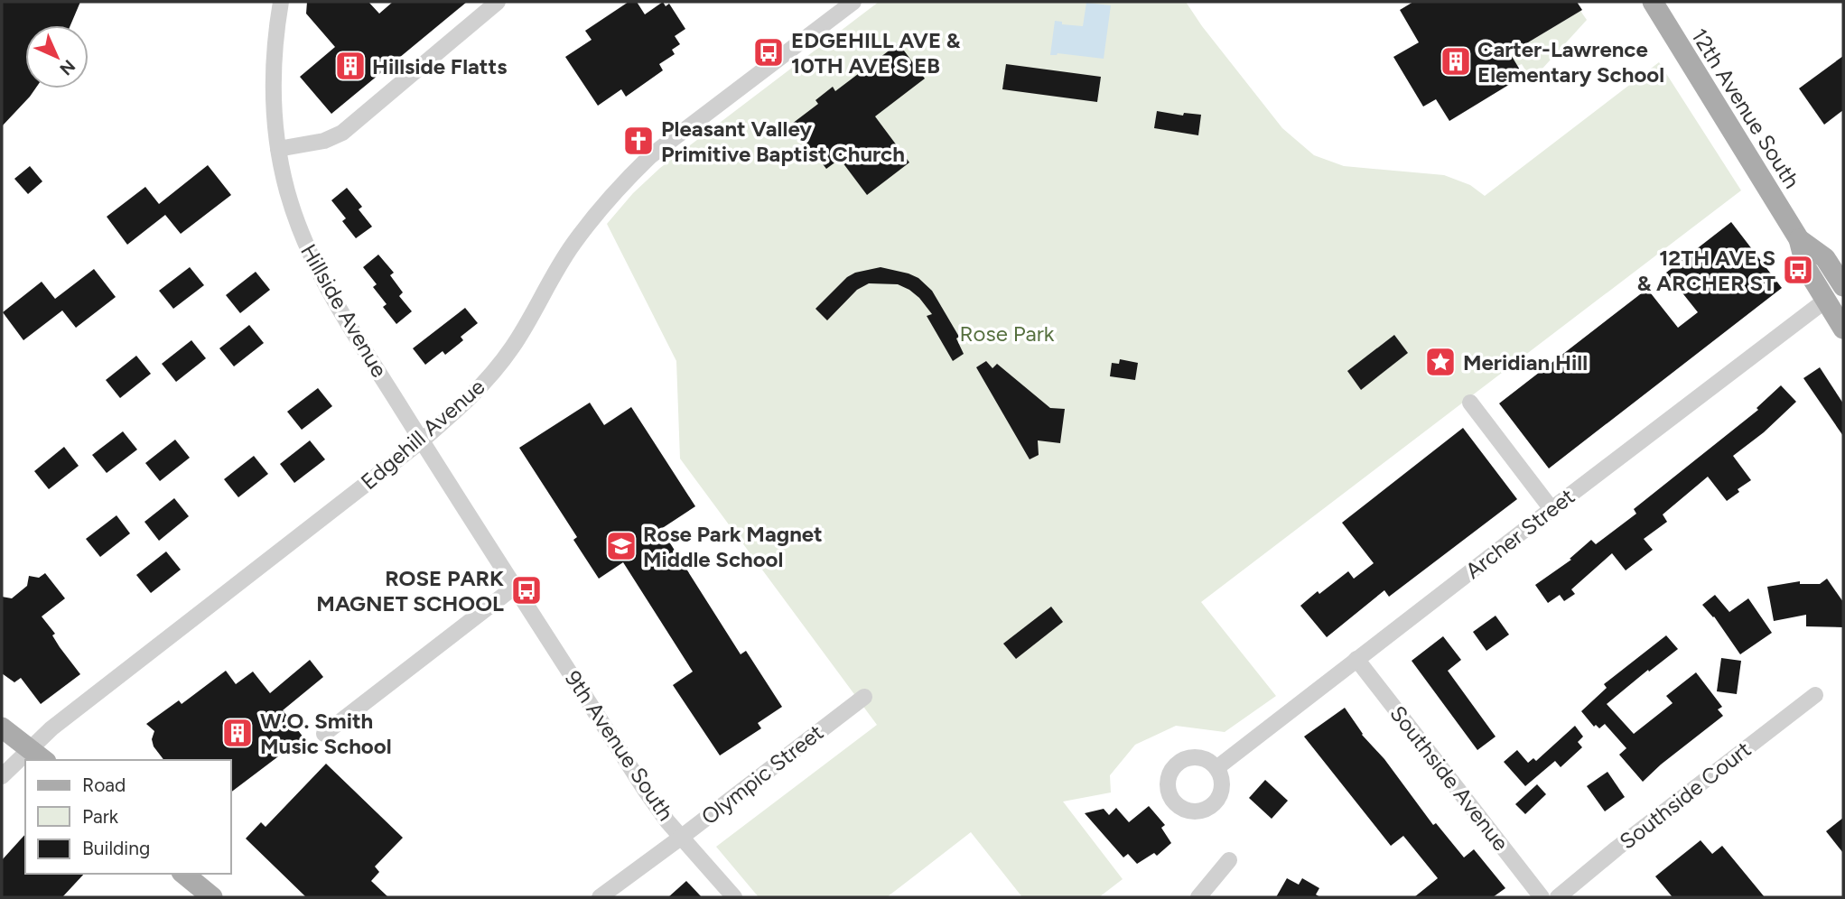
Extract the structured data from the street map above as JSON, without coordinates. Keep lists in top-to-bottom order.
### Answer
{
  "streets": {
    "main road": ["12th Avenue South"],
    "street": [
      "Hillside Avenue",
      "Edgehill Avenue",
      "Archer Street",
      "9th Avenue South",
      "Olympic Street",
      "Southside Avenue",
      "Southside Court"
    ]
  },
  "crossings": [
    ["12th Avenue South", "Archer Street"],
    ["Hillside Avenue", "Edgehill Avenue"],
    ["Hillside Avenue", "9th Avenue South"],
    ["Archer Street", "Southside Avenue"],
    ["9th Avenue South", "Olympic Street"]
  ],
  "parks": ["Rose Park"],
  "places": {
    "bus stop": ["EDGEHILL AVE & 10TH AVE S EB", "12TH AVE S & ARCHER ST", "ROSE PARK MAGNET SCHOOL"],
    "building": ["Carter-Lawrence Elementary School", "Hillside Flatts", "W.O. Smith Music School"],
    "church": ["Pleasant Valley Primitive Baptist Church"],
    "place": ["Meridian Hill"],
    "school or university": ["Rose Park Magnet Middle School"]
  },
  "legend": ["Road", "Park", "Building"],
  "north": "bottom right"
}
